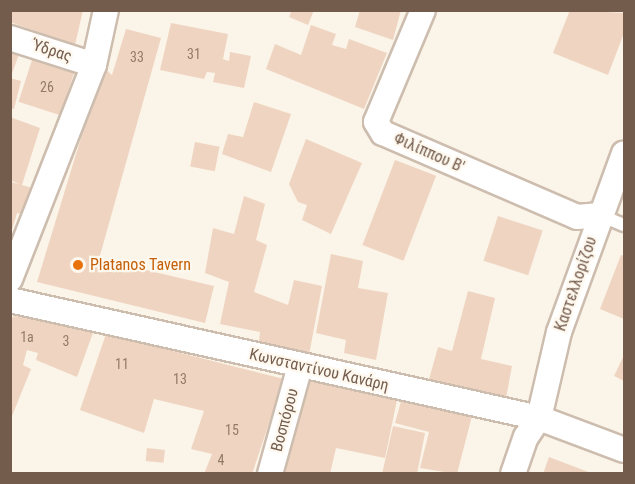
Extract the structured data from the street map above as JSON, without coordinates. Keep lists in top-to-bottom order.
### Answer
{
  "streets": {
    "street": [
      "Ύδρας",
      "Φιλίππου Β'",
      "Καστελλορίζου",
      "Κωνσταντίνου Κανάρη",
      "Βοσπόρου"
    ]
  },
  "crossings": [
    ["Φιλίππου Β'", "Καστελλορίζου"],
    ["Καστελλορίζου", "Κωνσταντίνου Κανάρη"],
    ["Κωνσταντίνου Κανάρη", "Βοσπόρου"]
  ],
  "places": ["Platanos Tavern"],
  "house_numbers": [
    "31",
    "33",
    "26",
    "1a",
    "3",
    "11",
    "13",
    "15",
    "4"
  ]
}
